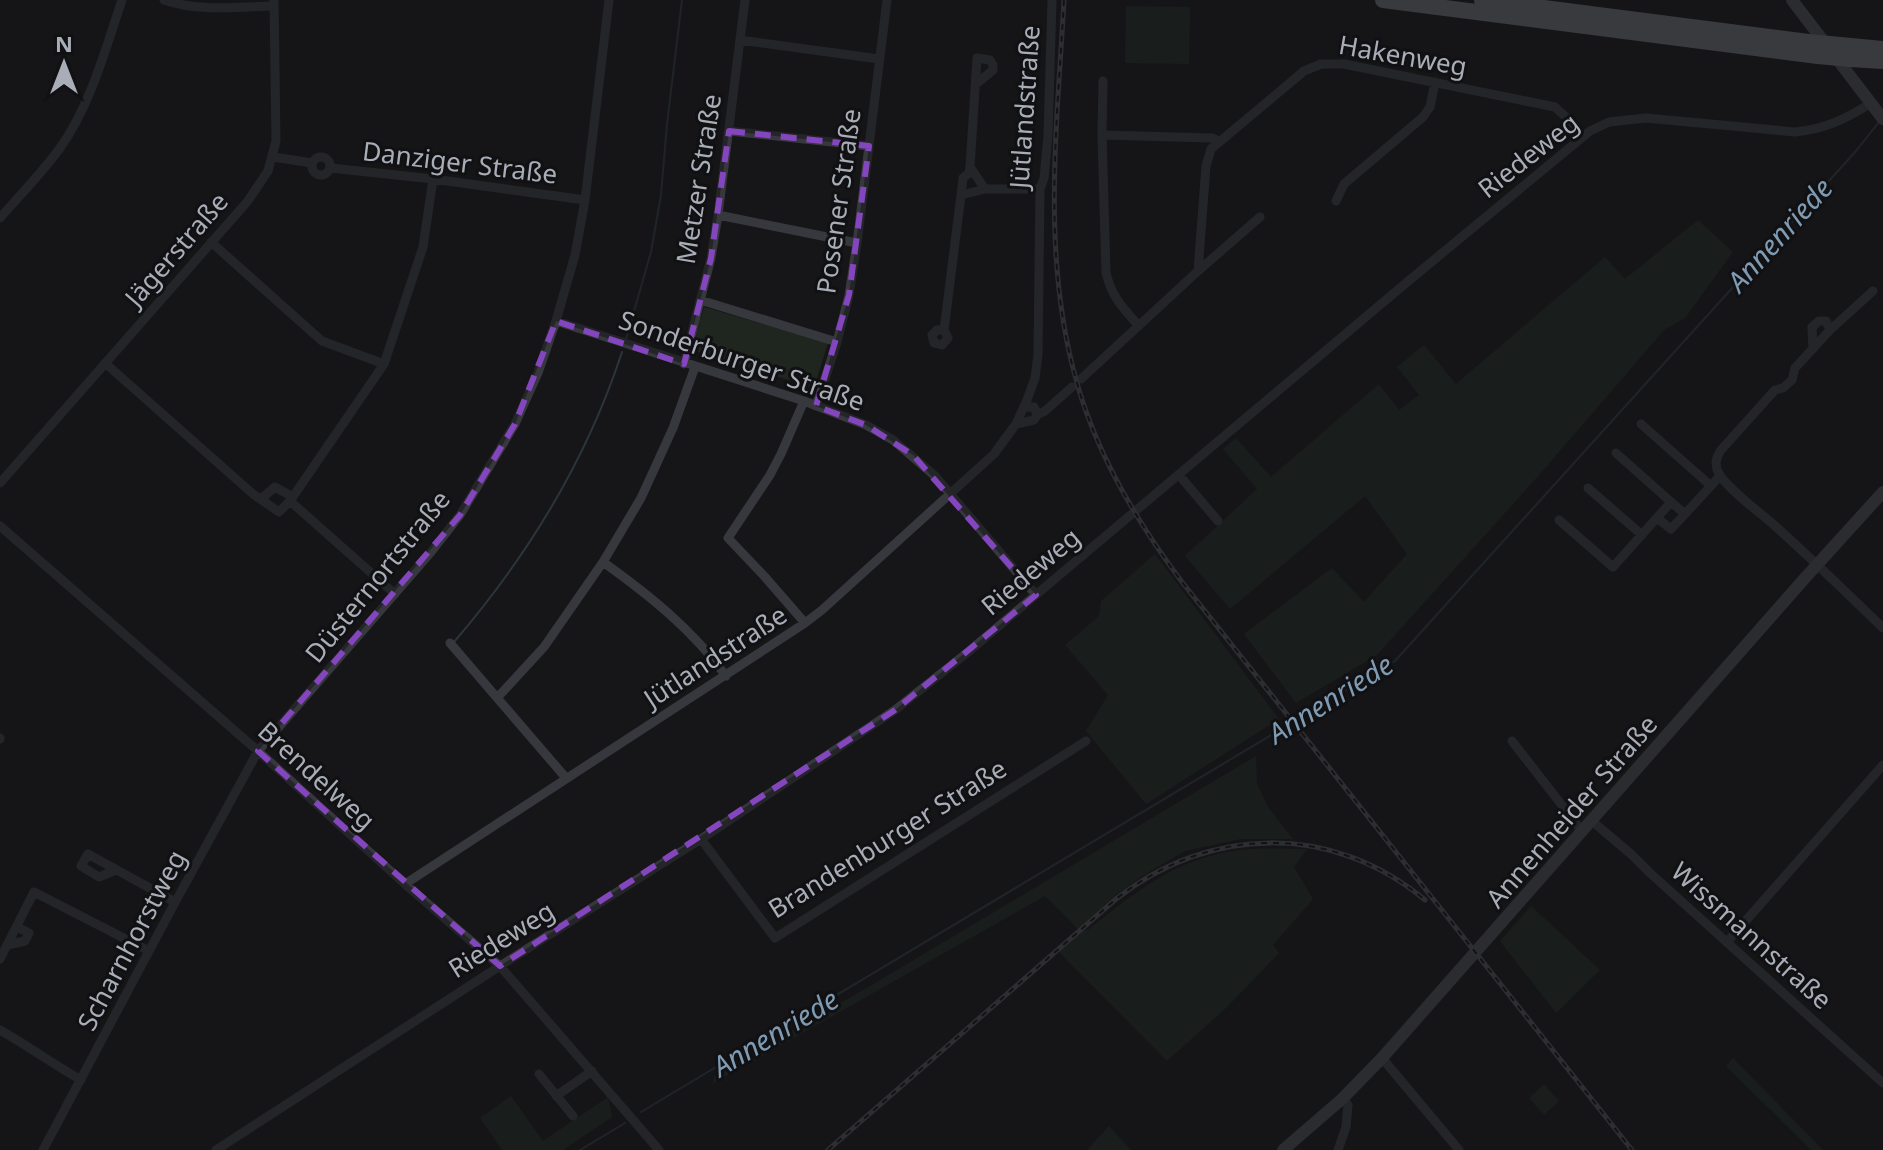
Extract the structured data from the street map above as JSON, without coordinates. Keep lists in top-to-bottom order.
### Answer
{
  "streets": {
    "street": [
      "Hakenweg",
      "Jütlandstraße",
      "Riedeweg",
      "Danziger Straße",
      "Metzer Straße",
      "Posener Straße",
      "Jägerstraße",
      "Sonderburger Straße",
      "Düsternortstraße",
      "Brendelweg",
      "Annenheider Straße",
      "Brandenburger Straße",
      "Wissmannstraße",
      "Scharnhorstweg"
    ]
  },
  "crossings": [
    ["Hakenweg", "Riedeweg"],
    ["Jütlandstraße", "Sonderburger Straße"],
    ["Jütlandstraße", "Brendelweg"],
    ["Riedeweg", "Sonderburger Straße"],
    ["Riedeweg", "Brendelweg"],
    ["Riedeweg", "Brandenburger Straße"],
    ["Danziger Straße", "Jägerstraße"],
    ["Danziger Straße", "Düsternortstraße"],
    ["Metzer Straße", "Sonderburger Straße"],
    ["Posener Straße", "Sonderburger Straße"],
    ["Sonderburger Straße", "Düsternortstraße"],
    ["Düsternortstraße", "Brendelweg"],
    ["Düsternortstraße", "Scharnhorstweg"],
    ["Brendelweg", "Scharnhorstweg"],
    ["Annenheider Straße", "Wissmannstraße"]
  ],
  "water": ["Annenriede"],
  "north": "top"
}
